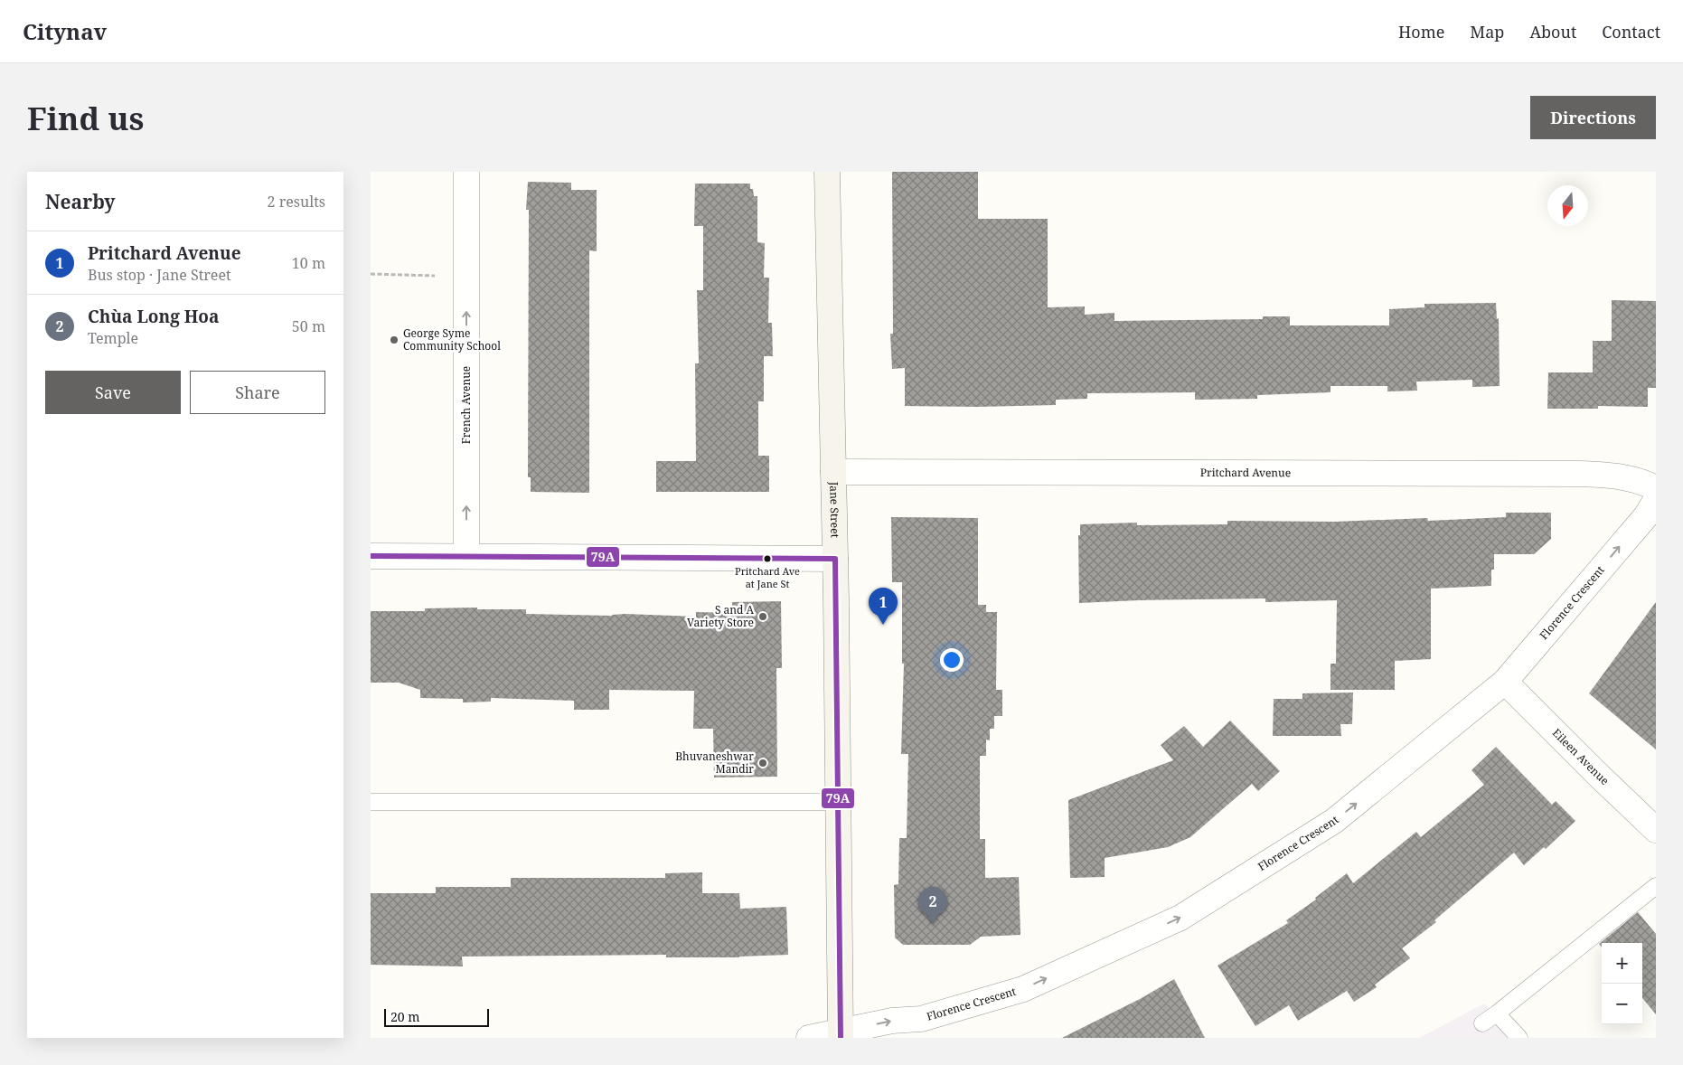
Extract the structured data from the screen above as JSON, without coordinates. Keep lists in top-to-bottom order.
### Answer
{
  "streets": {
    "main road": ["Jane Street"],
    "street": [
      "French Avenue",
      "Pritchard Avenue",
      "Florence Crescent",
      "Eileen Avenue"
    ]
  },
  "crossings": [
    ["Pritchard Avenue", "Jane Street"],
    ["Jane Street", "Florence Crescent"],
    ["Florence Crescent", "Eileen Avenue"]
  ],
  "one_way": ["French Avenue", "Florence Crescent"],
  "places": [
    "George Syme Community School",
    "Pritchard Ave at Jane St",
    "S and A Variety Store",
    "Bhuvaneshwar Mandir"
  ],
  "lines": ["transit line 79A"],
  "scale_bar": "20 m",
  "north": "bottom",
  "page": {
    "header": "Citynav",
    "nav": [
      "Home",
      "Map",
      "About",
      "Contact"
    ],
    "buttons": [
      "Directions",
      ["Save", "Share"]
    ],
    "title": "Find us",
    "heading": ["Nearby", "2 results"],
    "list": [
      {
        "mark": "1",
        "name": "Pritchard Avenue",
        "note": "Bus stop · Jane Street",
        "value": "10 m"
      },
      {
        "mark": "2",
        "name": "Chùa Long Hoa",
        "note": "Temple",
        "value": "50 m"
      }
    ],
    "pins": ["1", "2"],
    "map_buttons": ["+", "−"],
    "scale": "20 m"
  }
}
